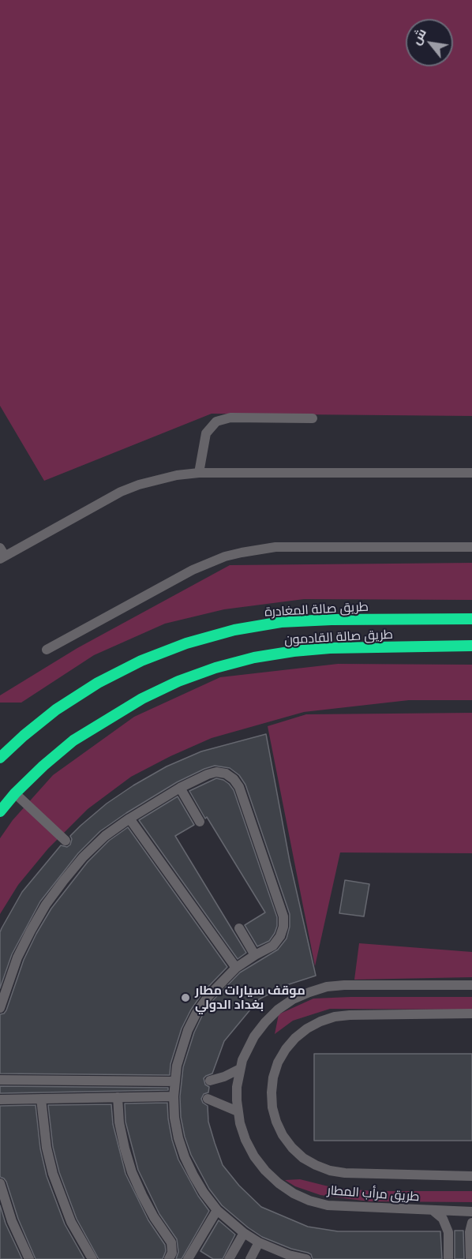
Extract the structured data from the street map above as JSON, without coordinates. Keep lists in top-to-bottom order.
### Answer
{
  "streets": {
    "main road": ["طريق صالة المغادرة", "طريق صالة القادمون"],
    "lane": ["طريق مرأب المطار"]
  },
  "places": ["موقف سيارات مطار بغداد الدولي"],
  "north": "top left"
}
